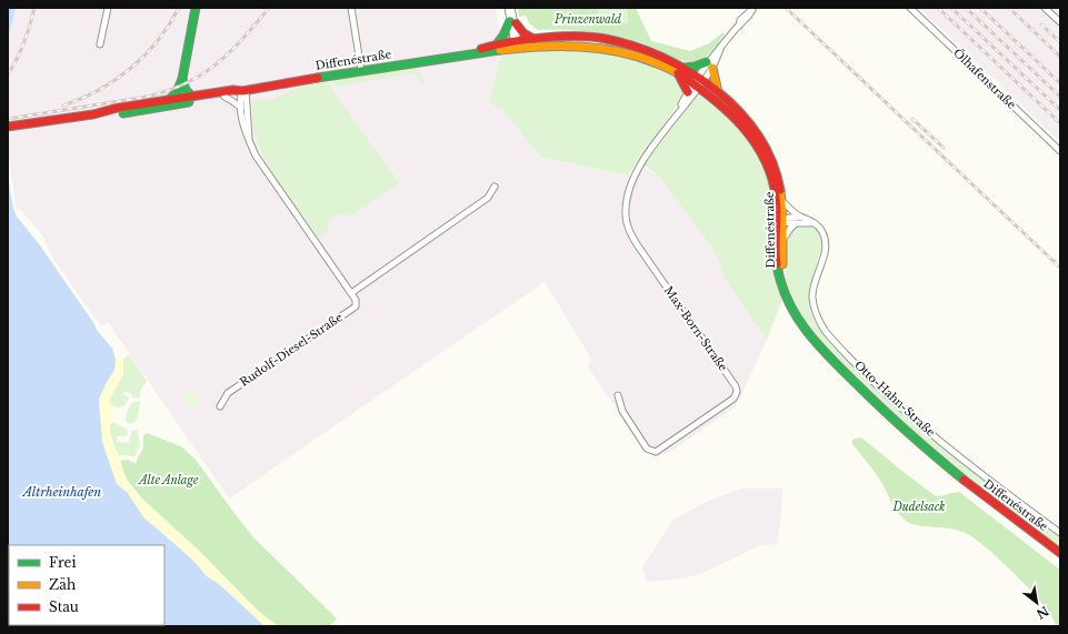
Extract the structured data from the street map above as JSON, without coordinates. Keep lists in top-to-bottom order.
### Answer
{
  "streets": {
    "main road": ["Diffenéstraße"],
    "street": [
      "Ölhafenstraße",
      "Max-Born-Straße",
      "Rudolf-Diesel-Straße",
      "Otto-Hahn-Straße"
    ]
  },
  "crossings": [
    ["Diffenéstraße", "Max-Born-Straße"]
  ],
  "water": ["Altrheinhafen"],
  "parks": ["Prinzenwald", "Alte Anlage", "Dudelsack"],
  "legend": ["Frei", "Zäh", "Stau"],
  "north": "bottom right"
}
